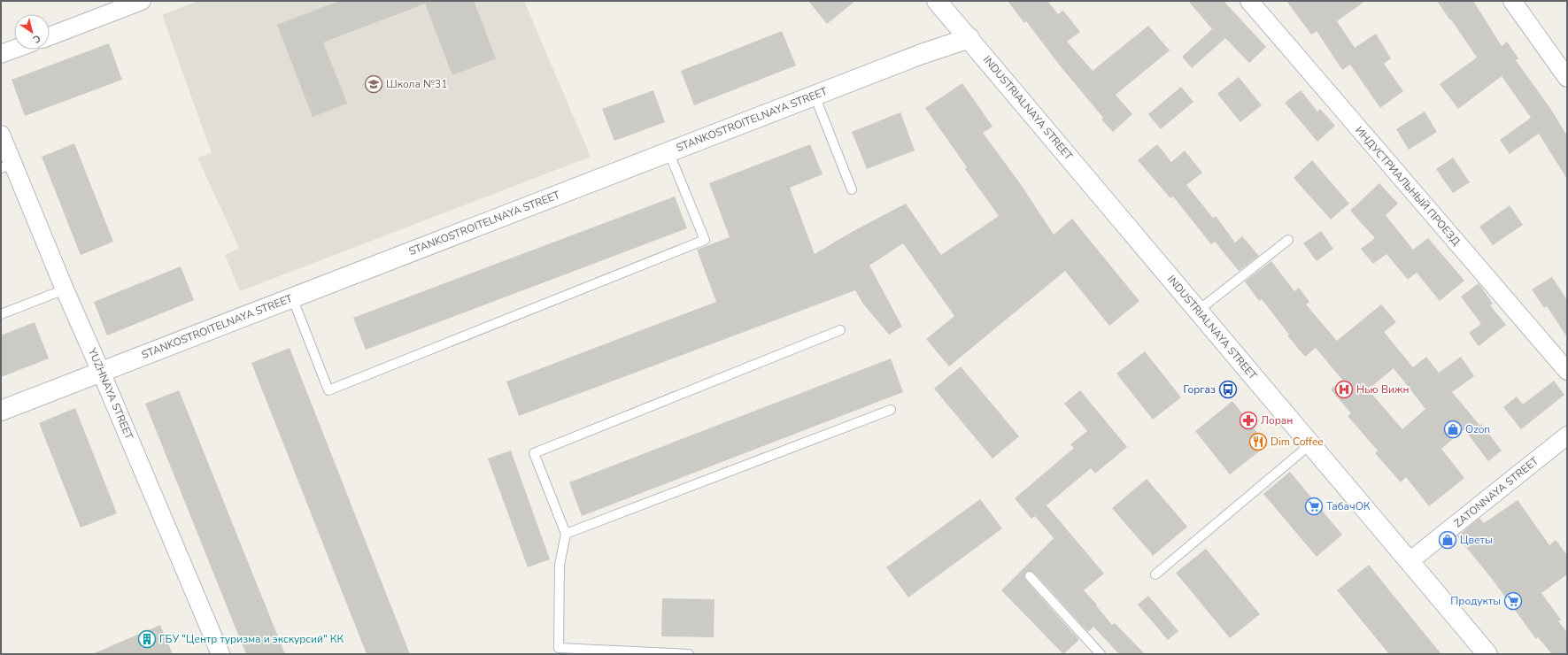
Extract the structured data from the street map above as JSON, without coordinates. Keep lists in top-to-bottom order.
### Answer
{
  "streets": {
    "street": [
      "INDUSTRIALNAYA STREET",
      "STANKOSTROITELNAYA STREET",
      "ИНДУСТРИАЛЬНЫЙ ПРОЕЗД",
      "YUZHNAYA STREET",
      "ZATONNAYA STREET"
    ]
  },
  "crossings": [
    ["INDUSTRIALNAYA STREET", "STANKOSTROITELNAYA STREET"],
    ["INDUSTRIALNAYA STREET", "ZATONNAYA STREET"],
    ["STANKOSTROITELNAYA STREET", "YUZHNAYA STREET"]
  ],
  "places": {
    "school or university": ["Школа №31"],
    "bus stop": ["Горгаз"],
    "hospital": ["Нью Вижн"],
    "pharmacy": ["Лоран"],
    "shop": ["Ozon", "Цветы"],
    "restaurant": ["Dim Coffee"],
    "supermarket": ["ТабачОК", "Продукты"],
    "building": ["ГБУ \"Центр туризма и экскурсий\" КК"]
  },
  "north": "bottom right"
}
